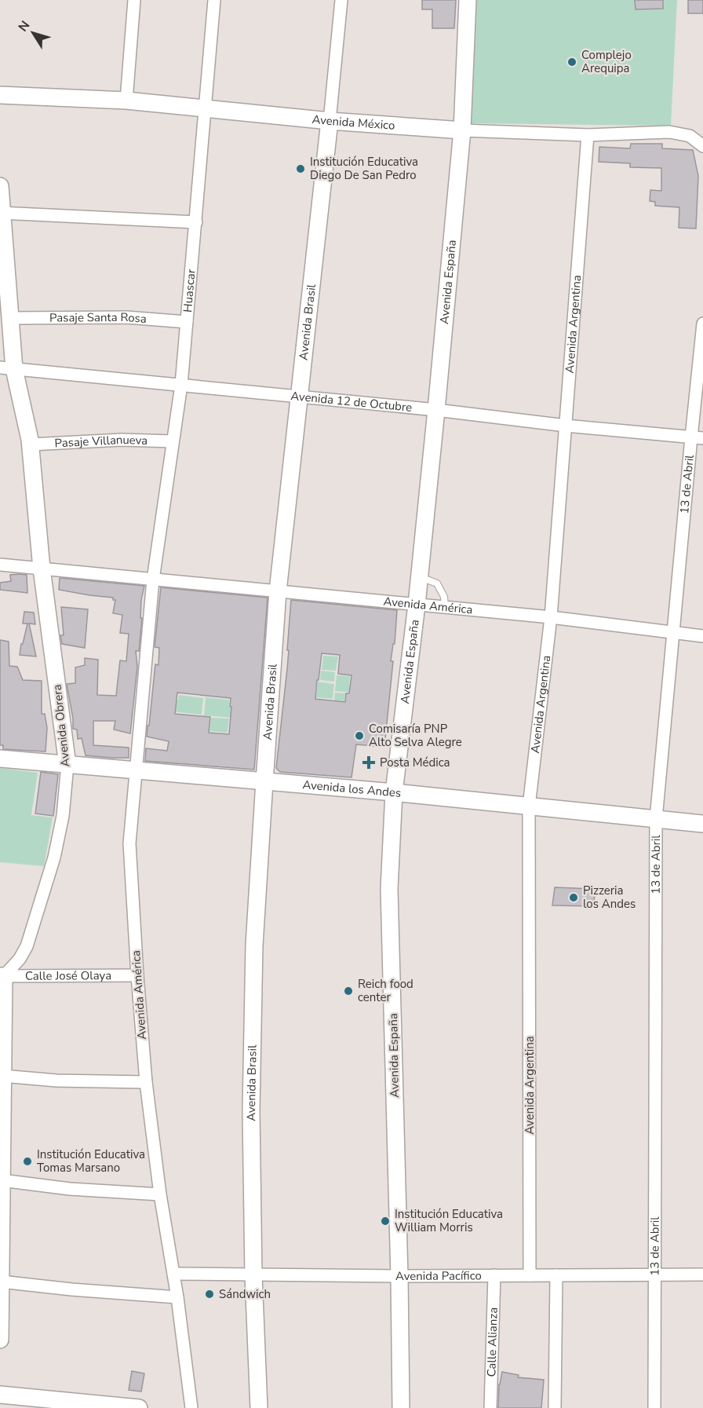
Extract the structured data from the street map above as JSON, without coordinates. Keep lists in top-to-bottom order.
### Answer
{
  "streets": {
    "street": [
      "Avenida México",
      "Avenida España",
      "Huascar",
      "Pasaje Santa Rosa",
      "Avenida Brasil",
      "Avenida Argentina",
      "Avenida 12 de Octubre",
      "Pasaje Villanueva",
      "13 de Abril",
      "Avenida América",
      "Avenida Obrera",
      "Avenida los Andes",
      "Calle José Olaya",
      "Avenida Pacífico",
      "Calle Alianza"
    ]
  },
  "crossings": [
    ["Avenida México", "Avenida España"],
    ["Avenida México", "Huascar"],
    ["Avenida México", "Avenida Brasil"],
    ["Avenida México", "Avenida Argentina"],
    ["Avenida España", "Avenida 12 de Octubre"],
    ["Avenida España", "Avenida América"],
    ["Avenida España", "Avenida los Andes"],
    ["Avenida España", "Avenida Pacífico"],
    ["Huascar", "Pasaje Santa Rosa"],
    ["Huascar", "Avenida 12 de Octubre"],
    ["Huascar", "Pasaje Villanueva"],
    ["Huascar", "Avenida América"],
    ["Pasaje Santa Rosa", "Avenida Obrera"],
    ["Avenida Brasil", "Avenida 12 de Octubre"],
    ["Avenida Brasil", "Avenida América"],
    ["Avenida Brasil", "Avenida los Andes"],
    ["Avenida Brasil", "Avenida Pacífico"],
    ["Avenida Argentina", "Avenida 12 de Octubre"],
    ["Avenida Argentina", "Avenida América"],
    ["Avenida Argentina", "Avenida los Andes"],
    ["Avenida Argentina", "Avenida Pacífico"],
    ["Avenida 12 de Octubre", "13 de Abril"],
    ["Avenida 12 de Octubre", "Avenida Obrera"],
    ["Pasaje Villanueva", "Avenida Obrera"],
    ["13 de Abril", "Avenida América"],
    ["13 de Abril", "Avenida los Andes"],
    ["13 de Abril", "Avenida Pacífico"],
    ["Avenida América", "Avenida Obrera"],
    ["Avenida América", "Avenida los Andes"],
    ["Avenida América", "Calle José Olaya"],
    ["Avenida América", "Avenida Pacífico"],
    ["Avenida Obrera", "Avenida los Andes"],
    ["Avenida Obrera", "Calle José Olaya"],
    ["Avenida Pacífico", "Calle Alianza"]
  ],
  "places": {
    "other": [
      "Complejo Arequipa",
      "Institución Educativa Diego De San Pedro",
      "Comisaría PNP Alto Selva Alegre",
      "Pizzeria los Andes",
      "Reich food center",
      "Institución Educativa Tomas Marsano",
      "Institución Educativa William Morris",
      "Sándwich"
    ],
    "health": ["Posta Médica"]
  },
  "north": "top left"
}
